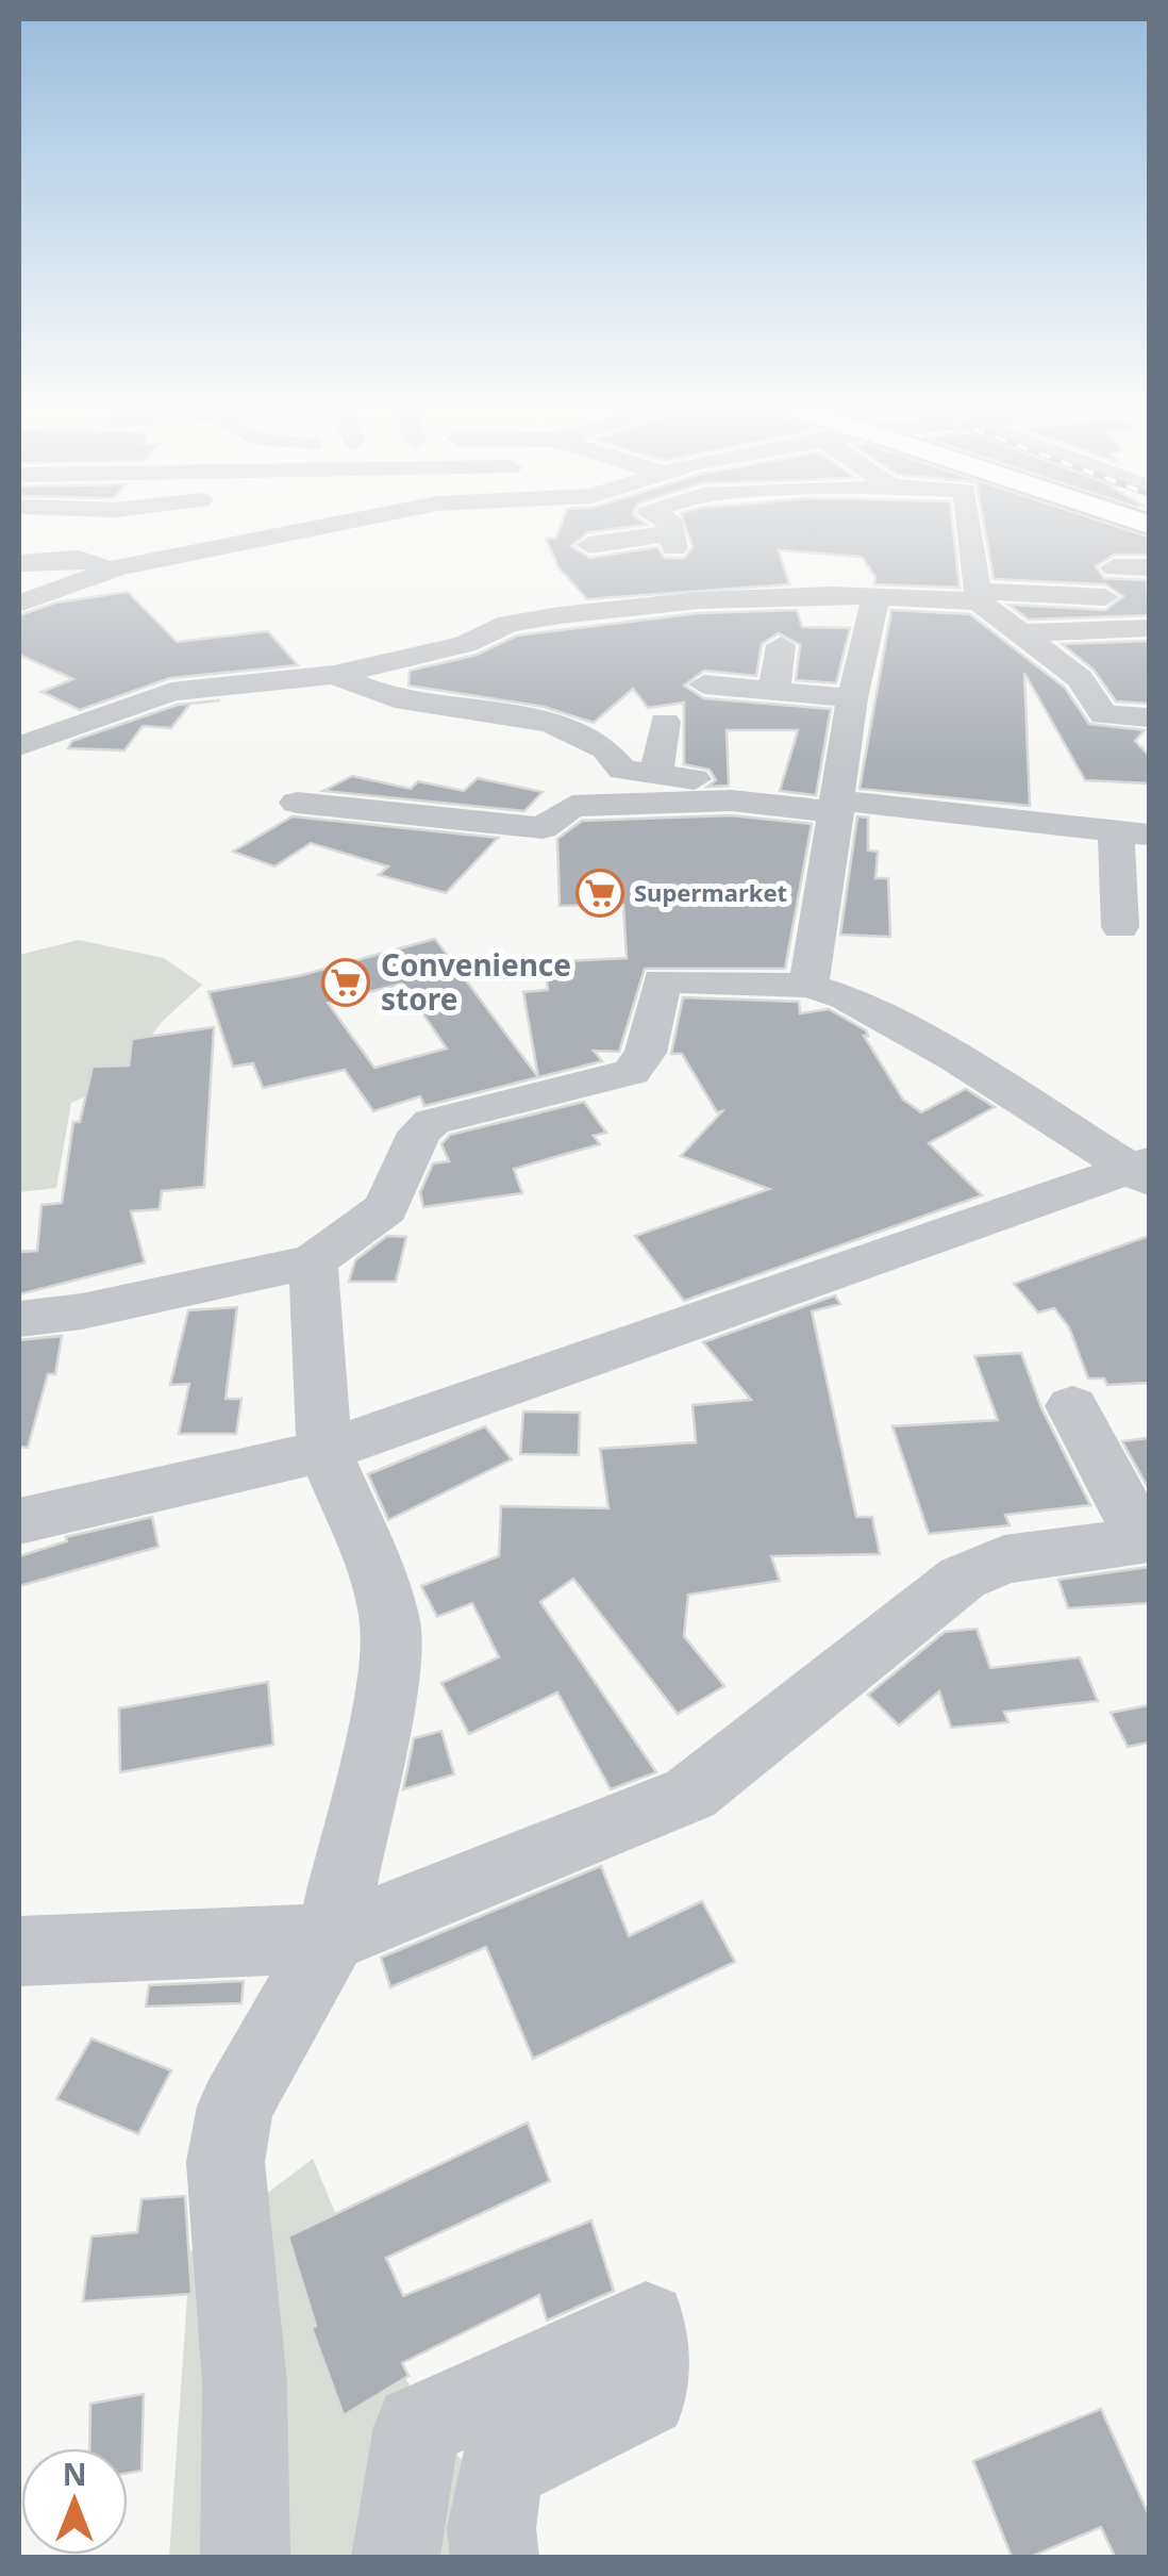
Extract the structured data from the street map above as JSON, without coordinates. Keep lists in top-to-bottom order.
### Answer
{
  "places": {
    "supermarket": ["Supermarket", "Convenience store"]
  },
  "north": "top"
}
